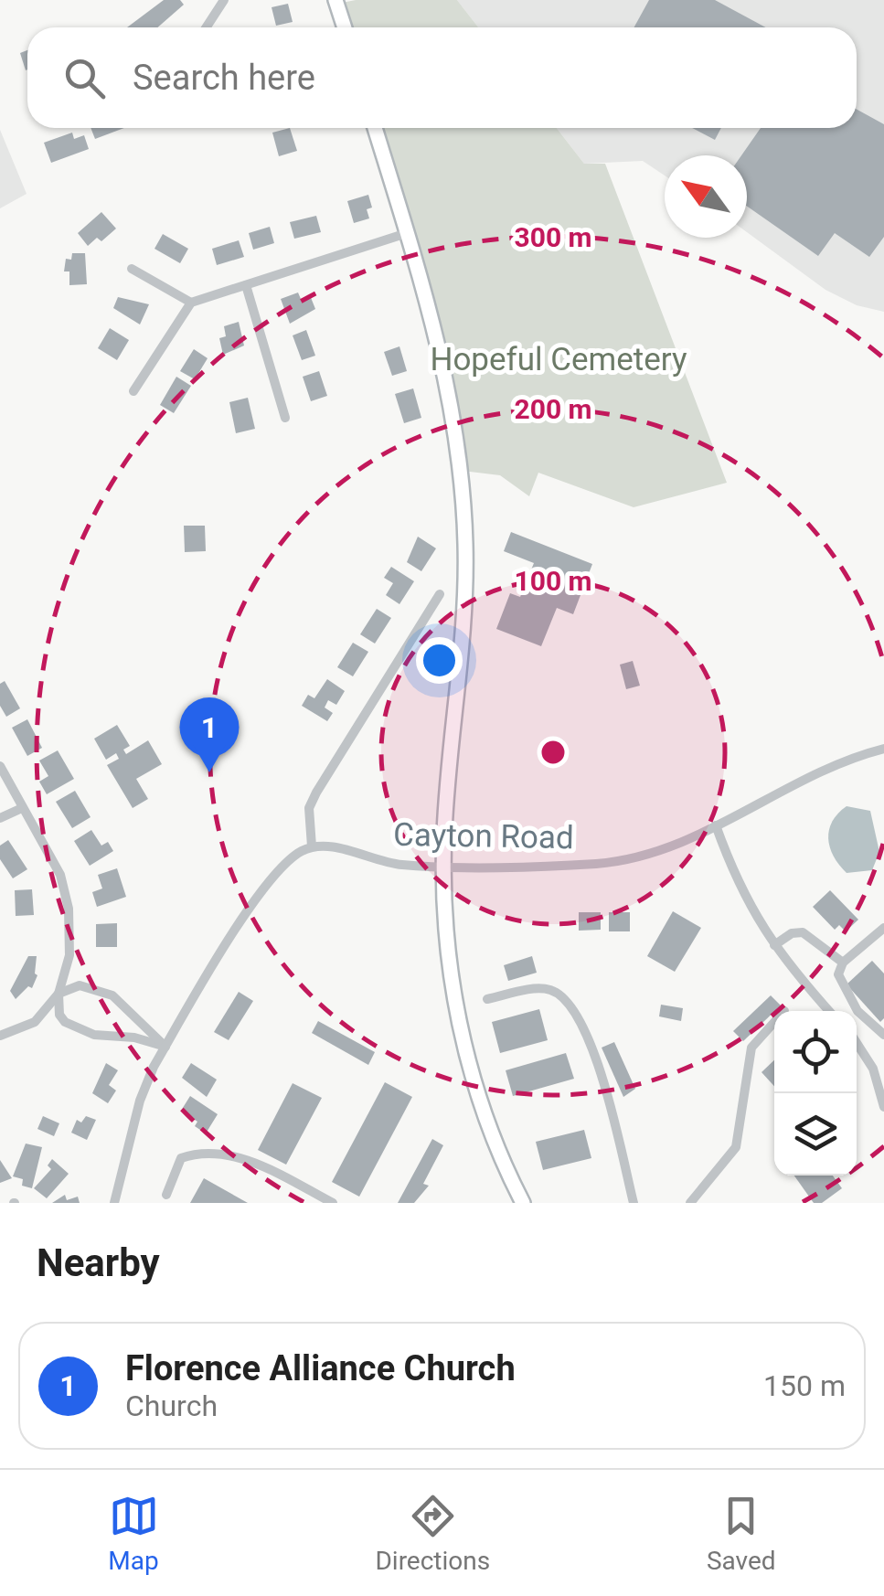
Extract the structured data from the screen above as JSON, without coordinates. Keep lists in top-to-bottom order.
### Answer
{
  "streets": {
    "street": ["Cayton Road"]
  },
  "parks": ["Hopeful Cemetery"],
  "north": "top left",
  "page": {
    "search": "Search here",
    "pins": "1",
    "heading": "Nearby",
    "list": [
      {
        "mark": "1",
        "name": "Florence Alliance Church",
        "note": "Church",
        "value": "150 m"
      }
    ],
    "nav": ["Map", "Directions", "Saved"]
  },
  "rings": ["300 m", "200 m", "100 m"]
}
